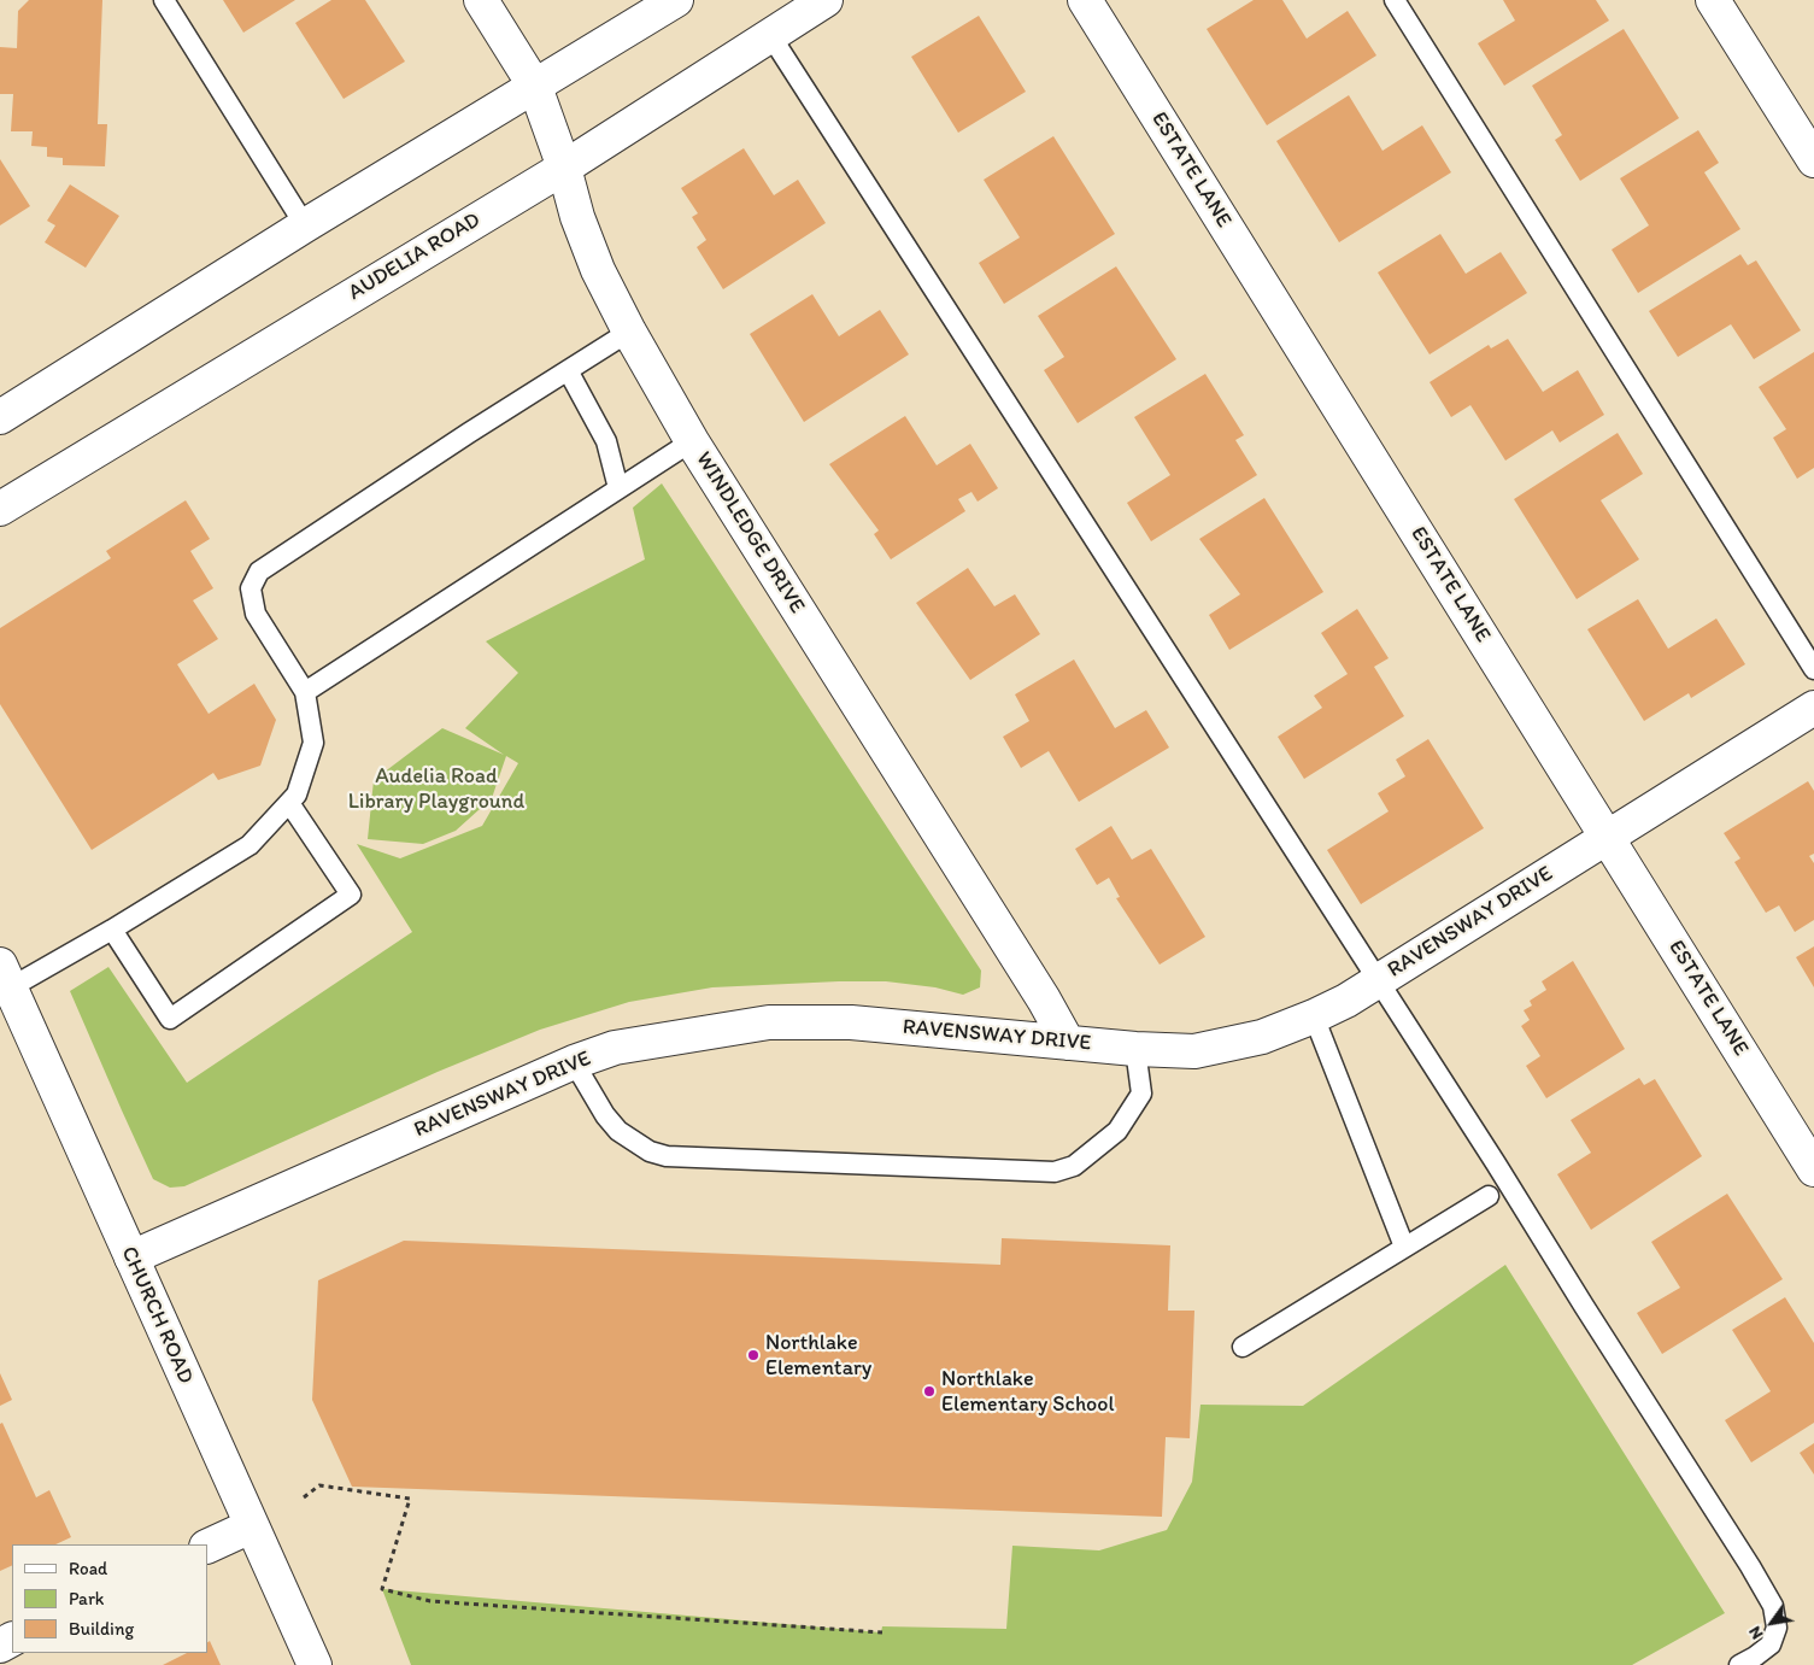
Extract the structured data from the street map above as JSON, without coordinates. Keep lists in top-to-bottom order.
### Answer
{
  "streets": {
    "street": [
      "ESTATE LANE",
      "AUDELIA ROAD",
      "WINDLEDGE DRIVE",
      "RAVENSWAY DRIVE",
      "CHURCH ROAD"
    ]
  },
  "crossings": [
    ["ESTATE LANE", "RAVENSWAY DRIVE"],
    ["AUDELIA ROAD", "WINDLEDGE DRIVE"],
    ["WINDLEDGE DRIVE", "RAVENSWAY DRIVE"],
    ["RAVENSWAY DRIVE", "CHURCH ROAD"]
  ],
  "parks": ["Audelia Road Library Playground"],
  "places": ["Northlake Elementary", "Northlake Elementary School"],
  "legend": ["Road", "Park", "Building"],
  "north": "bottom left"
}
